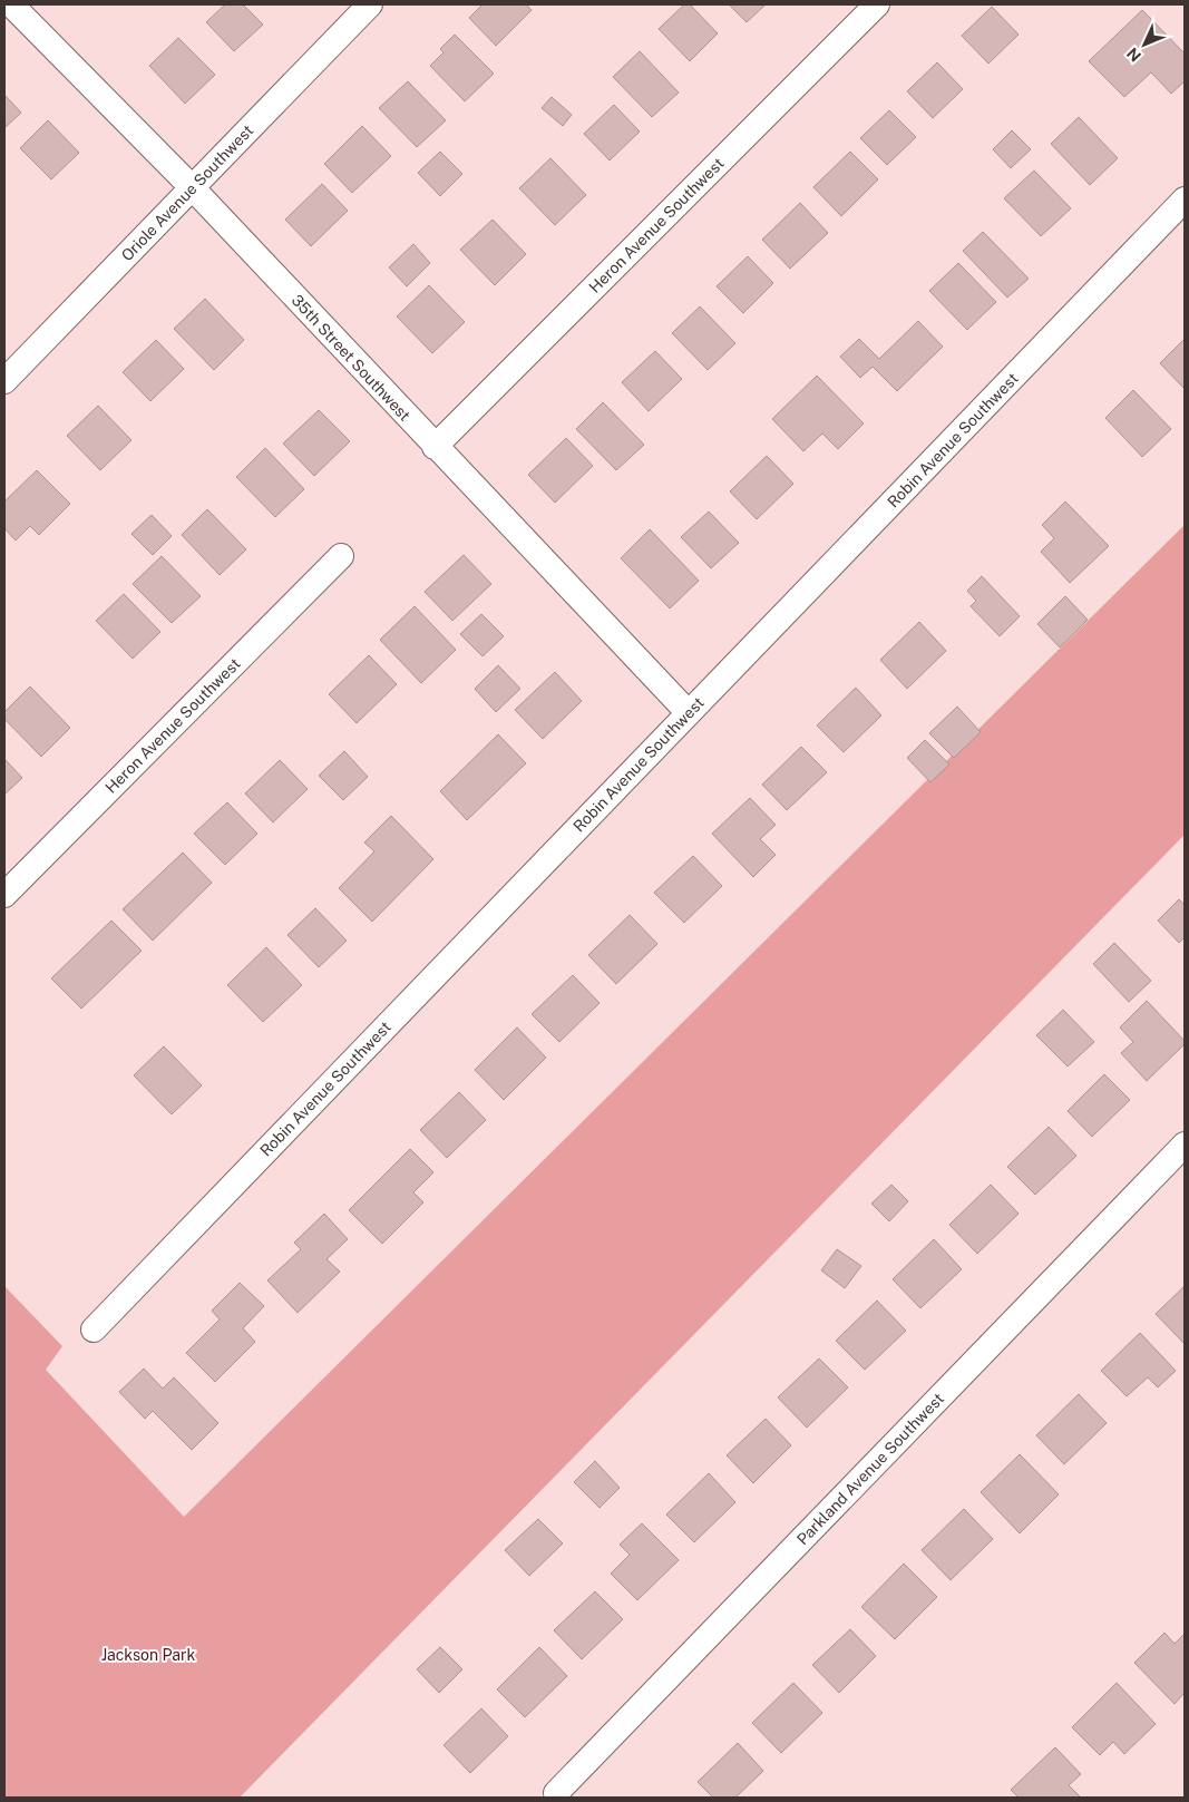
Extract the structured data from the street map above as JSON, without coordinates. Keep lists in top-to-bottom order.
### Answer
{
  "streets": {
    "street": [
      "Oriole Avenue Southwest",
      "Heron Avenue Southwest",
      "35th Street Southwest",
      "Robin Avenue Southwest",
      "Parkland Avenue Southwest"
    ]
  },
  "crossings": [
    ["Oriole Avenue Southwest", "35th Street Southwest"],
    ["Heron Avenue Southwest", "35th Street Southwest"],
    ["35th Street Southwest", "Robin Avenue Southwest"]
  ],
  "parks": ["Jackson Park"],
  "north": "bottom left"
}
